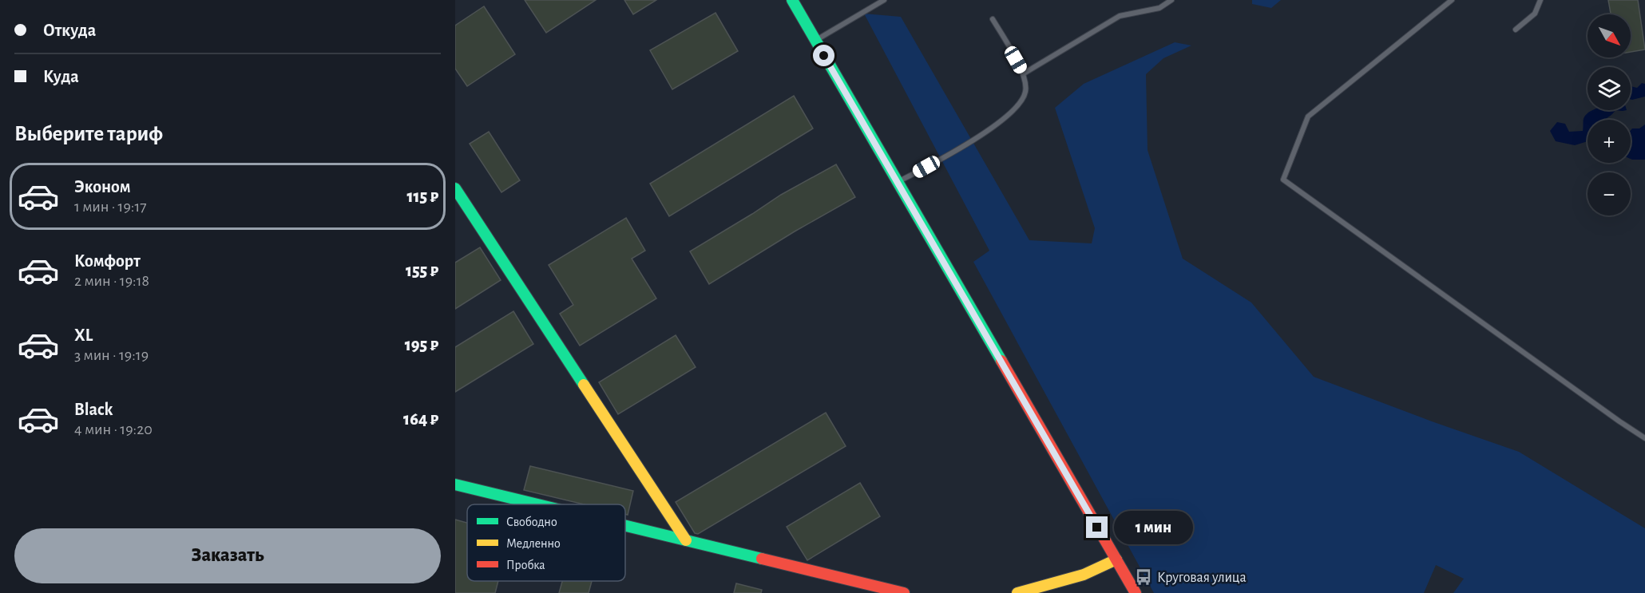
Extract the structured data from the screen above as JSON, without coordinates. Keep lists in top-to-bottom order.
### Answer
{
  "places": {
    "bus stop": ["Круговая улица"]
  },
  "legend": ["Свободно", "Медленно", "Пробка"],
  "north": "bottom right",
  "page": {
    "banner": ["Откуда", "Куда"],
    "map_buttons": ["+", "−"],
    "heading": "Выберите тариф",
    "list": [
      {
        "name": "Эконом",
        "note": "1 мин · 19:17",
        "value": "115 ₽"
      },
      {
        "name": "Комфорт",
        "note": "2 мин · 19:18",
        "value": "155 ₽"
      },
      {
        "name": "XL",
        "note": "3 мин · 19:19",
        "value": "195 ₽"
      },
      {
        "name": "Black",
        "note": "4 мин · 19:20",
        "value": "164 ₽"
      }
    ],
    "bubble": "1 мин",
    "buttons": "Заказать"
  }
}
